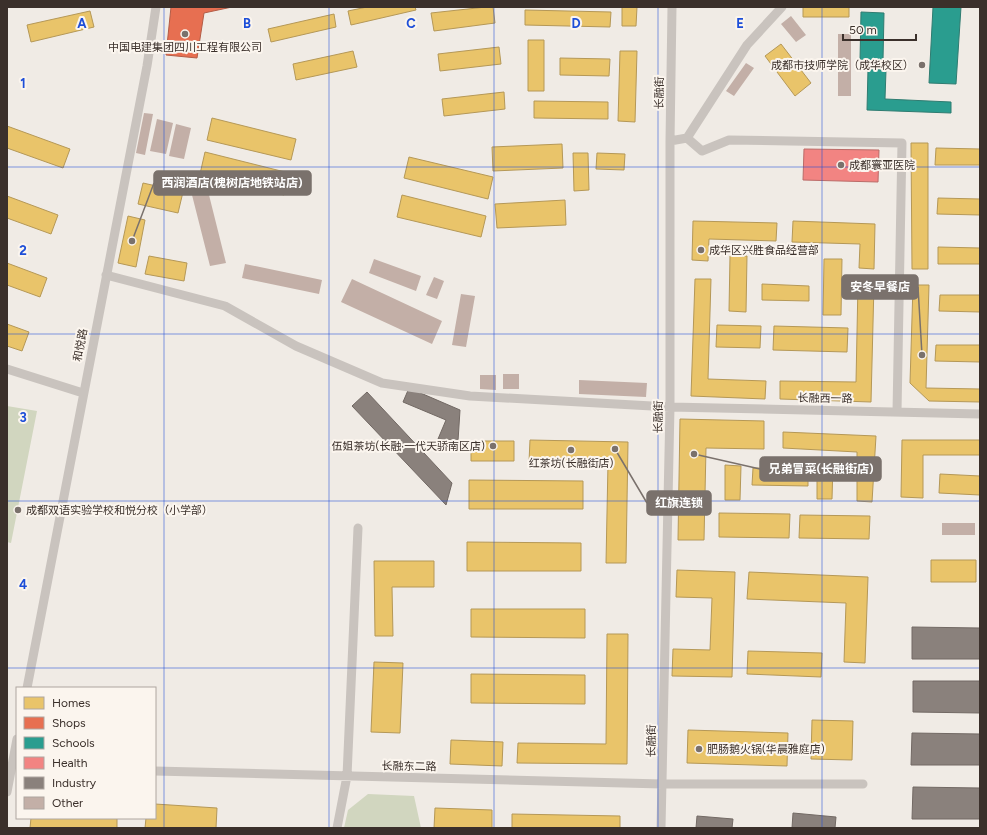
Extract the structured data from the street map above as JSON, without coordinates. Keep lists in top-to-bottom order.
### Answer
{
  "streets": {
    "street": [
      "长融街",
      "和悦路",
      "长融西一路",
      "长融东二路"
    ]
  },
  "crossings": [
    ["长融街", "长融西一路"],
    ["长融街", "长融东二路"],
    ["和悦路", "长融西一路"]
  ],
  "places": [
    "中国电建集团四川工程有限公司",
    "成都市技师学院（成华校区）",
    "成都寰亚医院",
    "西润酒店(槐树店地铁站店)",
    "成华区兴胜食品经营部",
    "安冬早餐店",
    "伍姐茶坊(长融·一代天骄南区店)",
    "红旗连锁",
    "红茶坊(长融街店)",
    "兄弟冒菜(长融街店)",
    "成都双语实验学校和悦分校（小学部）",
    "肥肠鹅火锅(华晨雅庭店)"
  ],
  "legend": [
    "Homes",
    "Shops",
    "Schools",
    "Health",
    "Industry",
    "Other"
  ],
  "scale_bar": "50 m",
  "grid": {
    "columns": [
      "A",
      "B",
      "C",
      "D",
      "E"
    ],
    "rows": [
      "1",
      "2",
      "3",
      "4"
    ]
  }
}
